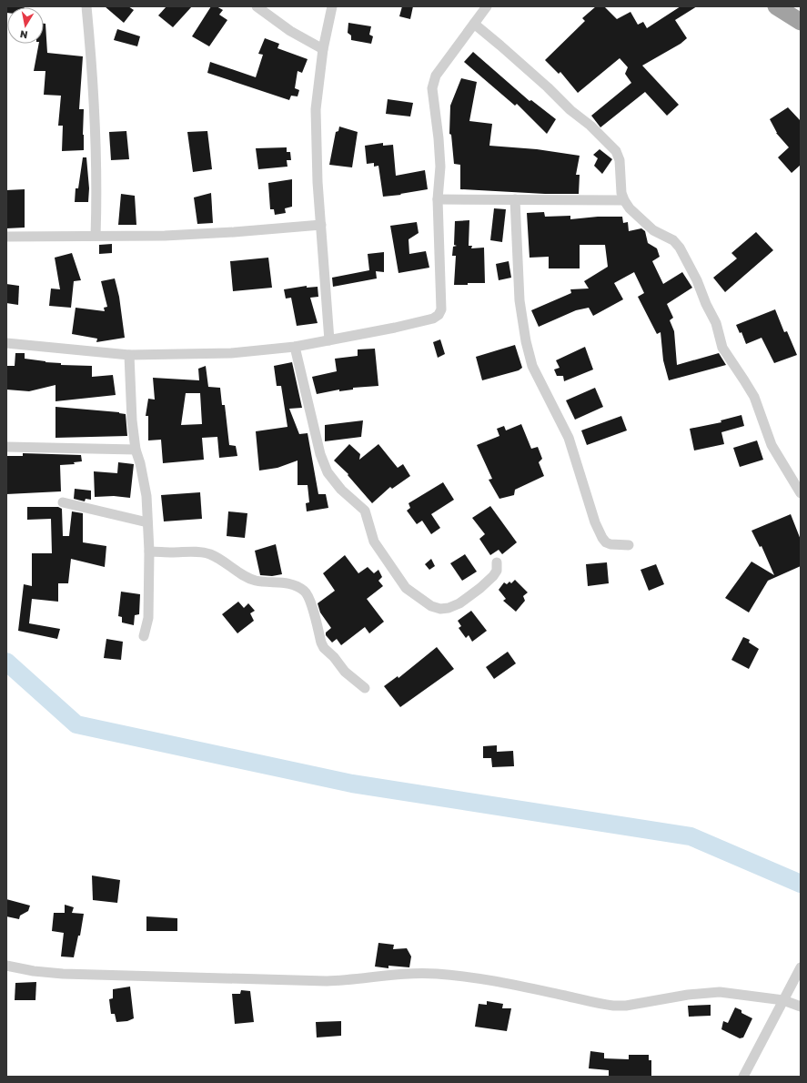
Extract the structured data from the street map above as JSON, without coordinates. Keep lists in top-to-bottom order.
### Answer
{
  "north": "bottom"
}
